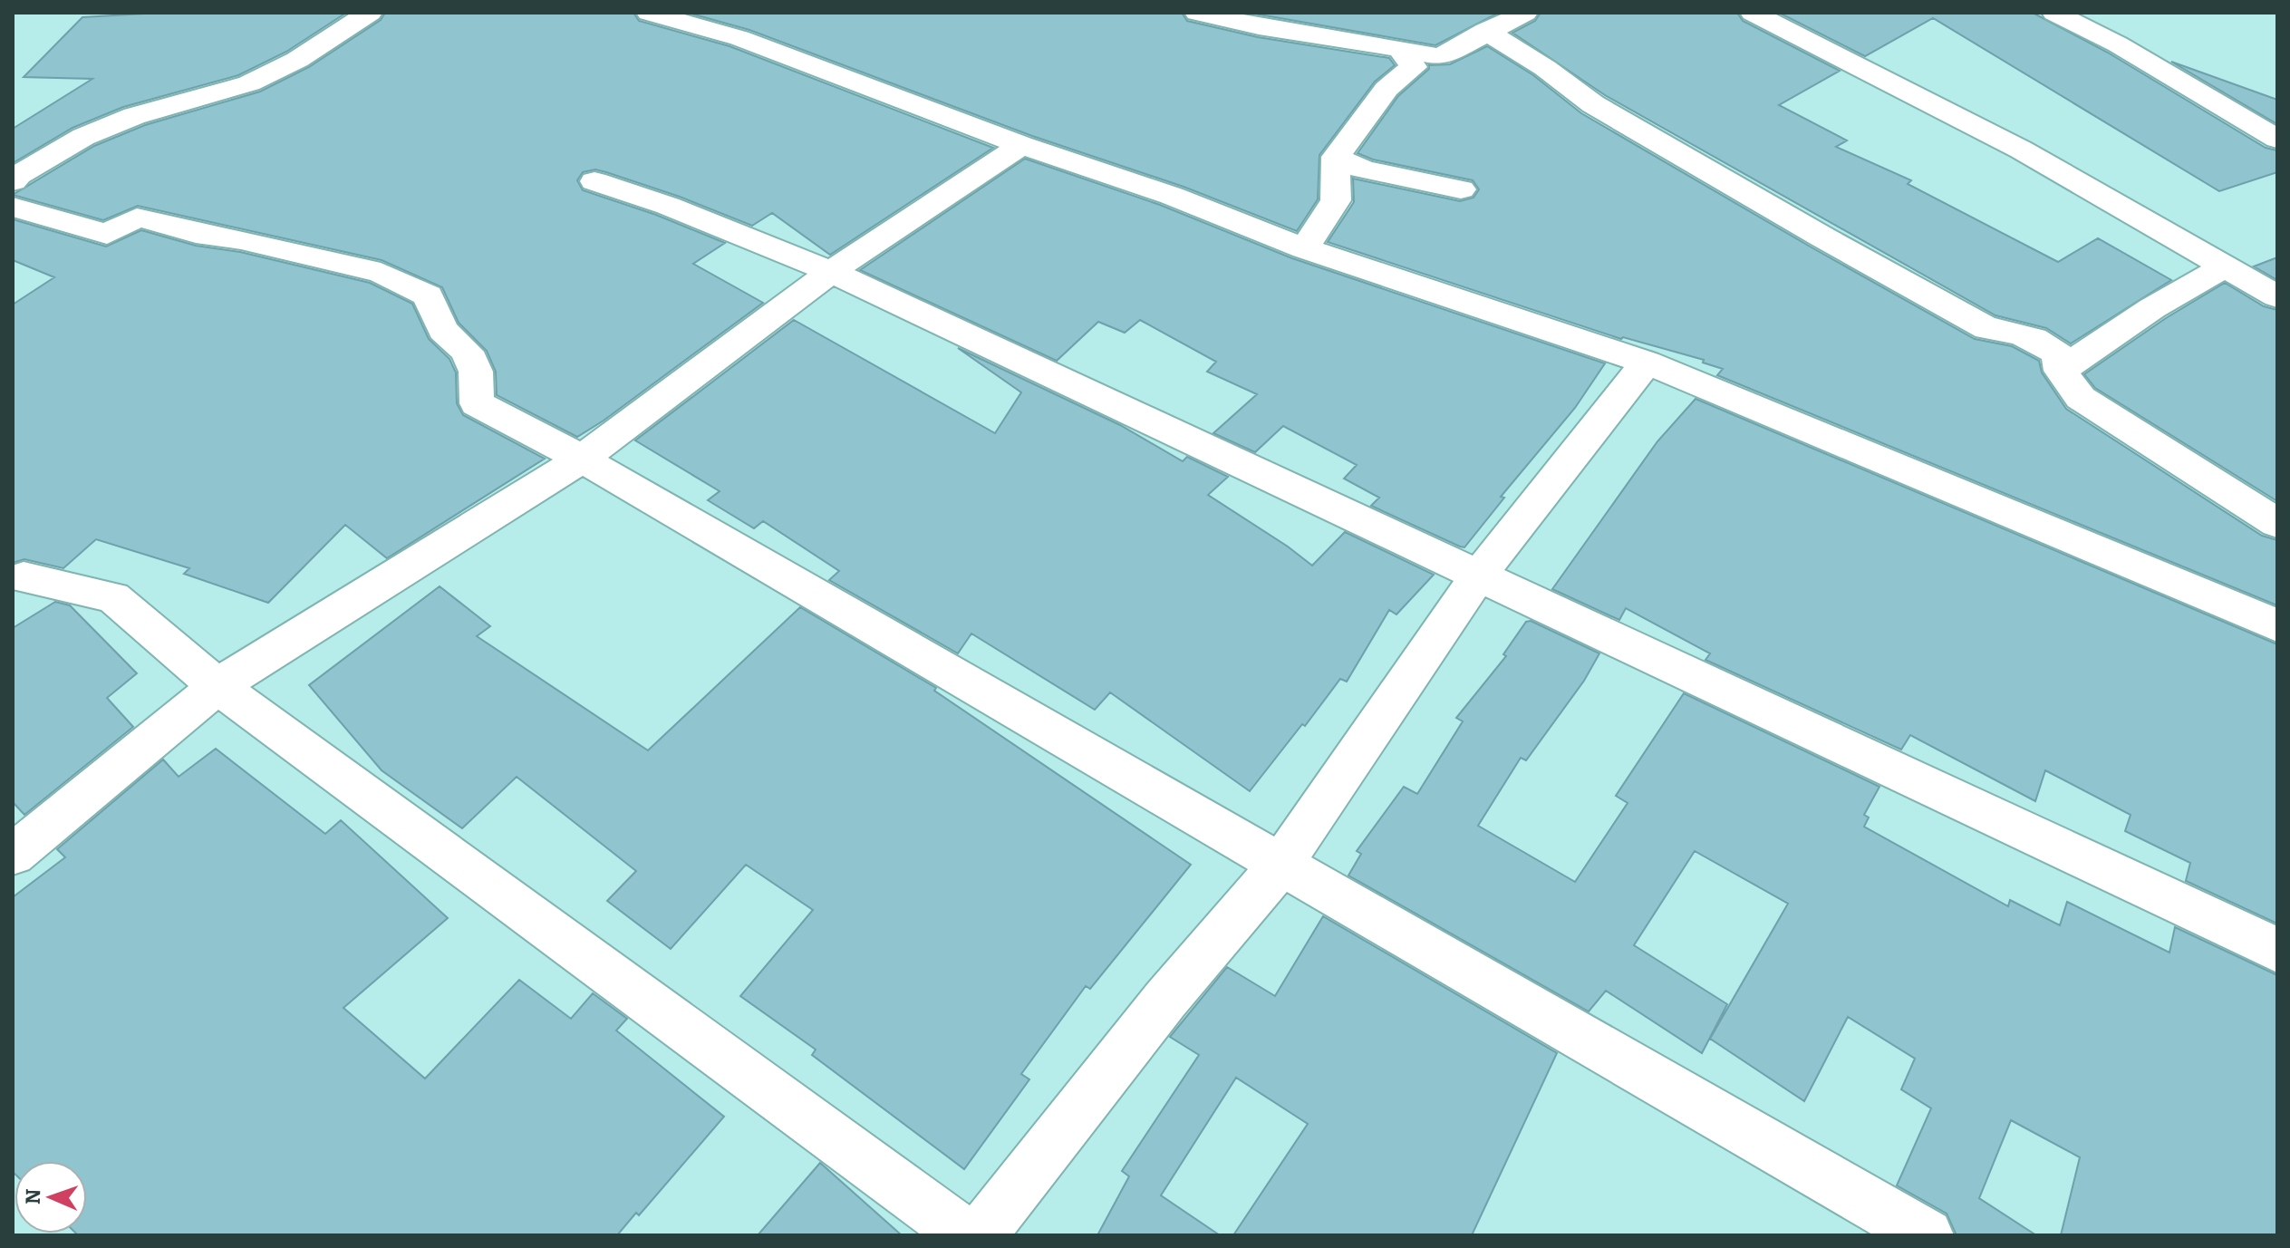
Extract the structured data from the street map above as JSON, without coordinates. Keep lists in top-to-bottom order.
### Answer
{
  "north": "left"
}
